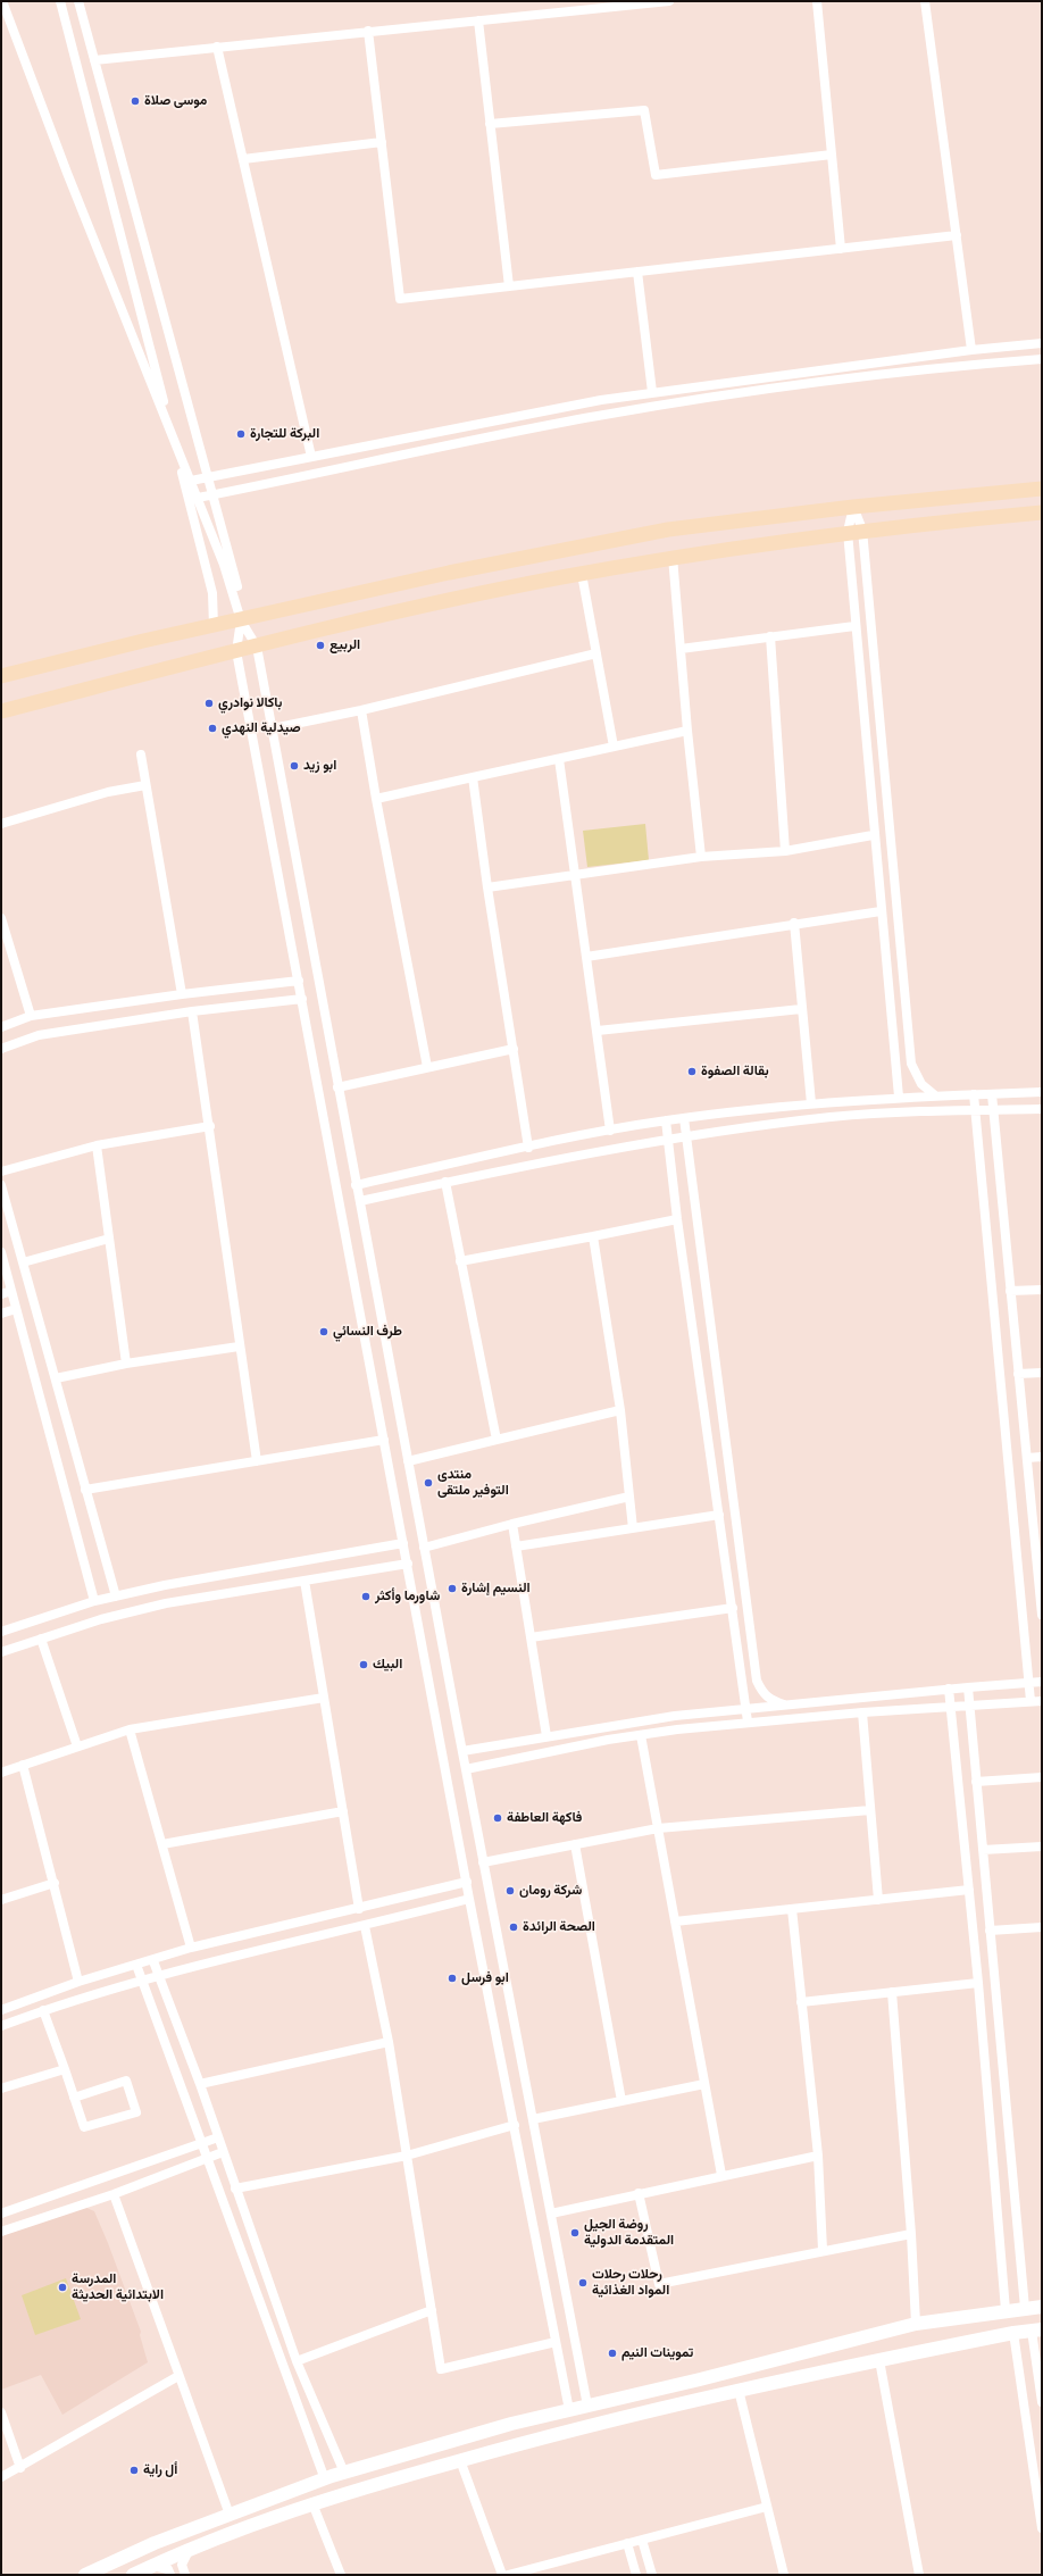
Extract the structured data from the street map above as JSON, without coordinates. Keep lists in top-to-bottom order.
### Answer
{
  "places": [
    "موسى صلاة",
    "البركة للتجارة",
    "الربيع",
    "باكالا نوادري",
    "صيدلية النهدي",
    "ابو زيد",
    "بقالة الصفوة",
    "طرف النسائي",
    "منتدى التوفير ملتقى",
    "النسيم إشارة",
    "شاورما وأكثر",
    "البيك",
    "فاكهة العاطفة",
    "شركة رومان",
    "الصحة الرائدة",
    "ابو فرسل",
    "روضة الجيل المتقدمة الدولية",
    "رحلات رحلات المواد الغذائية",
    "المدرسة الابتدائية الحديثة",
    "تموينات النيم",
    "أل راية"
  ]
}
